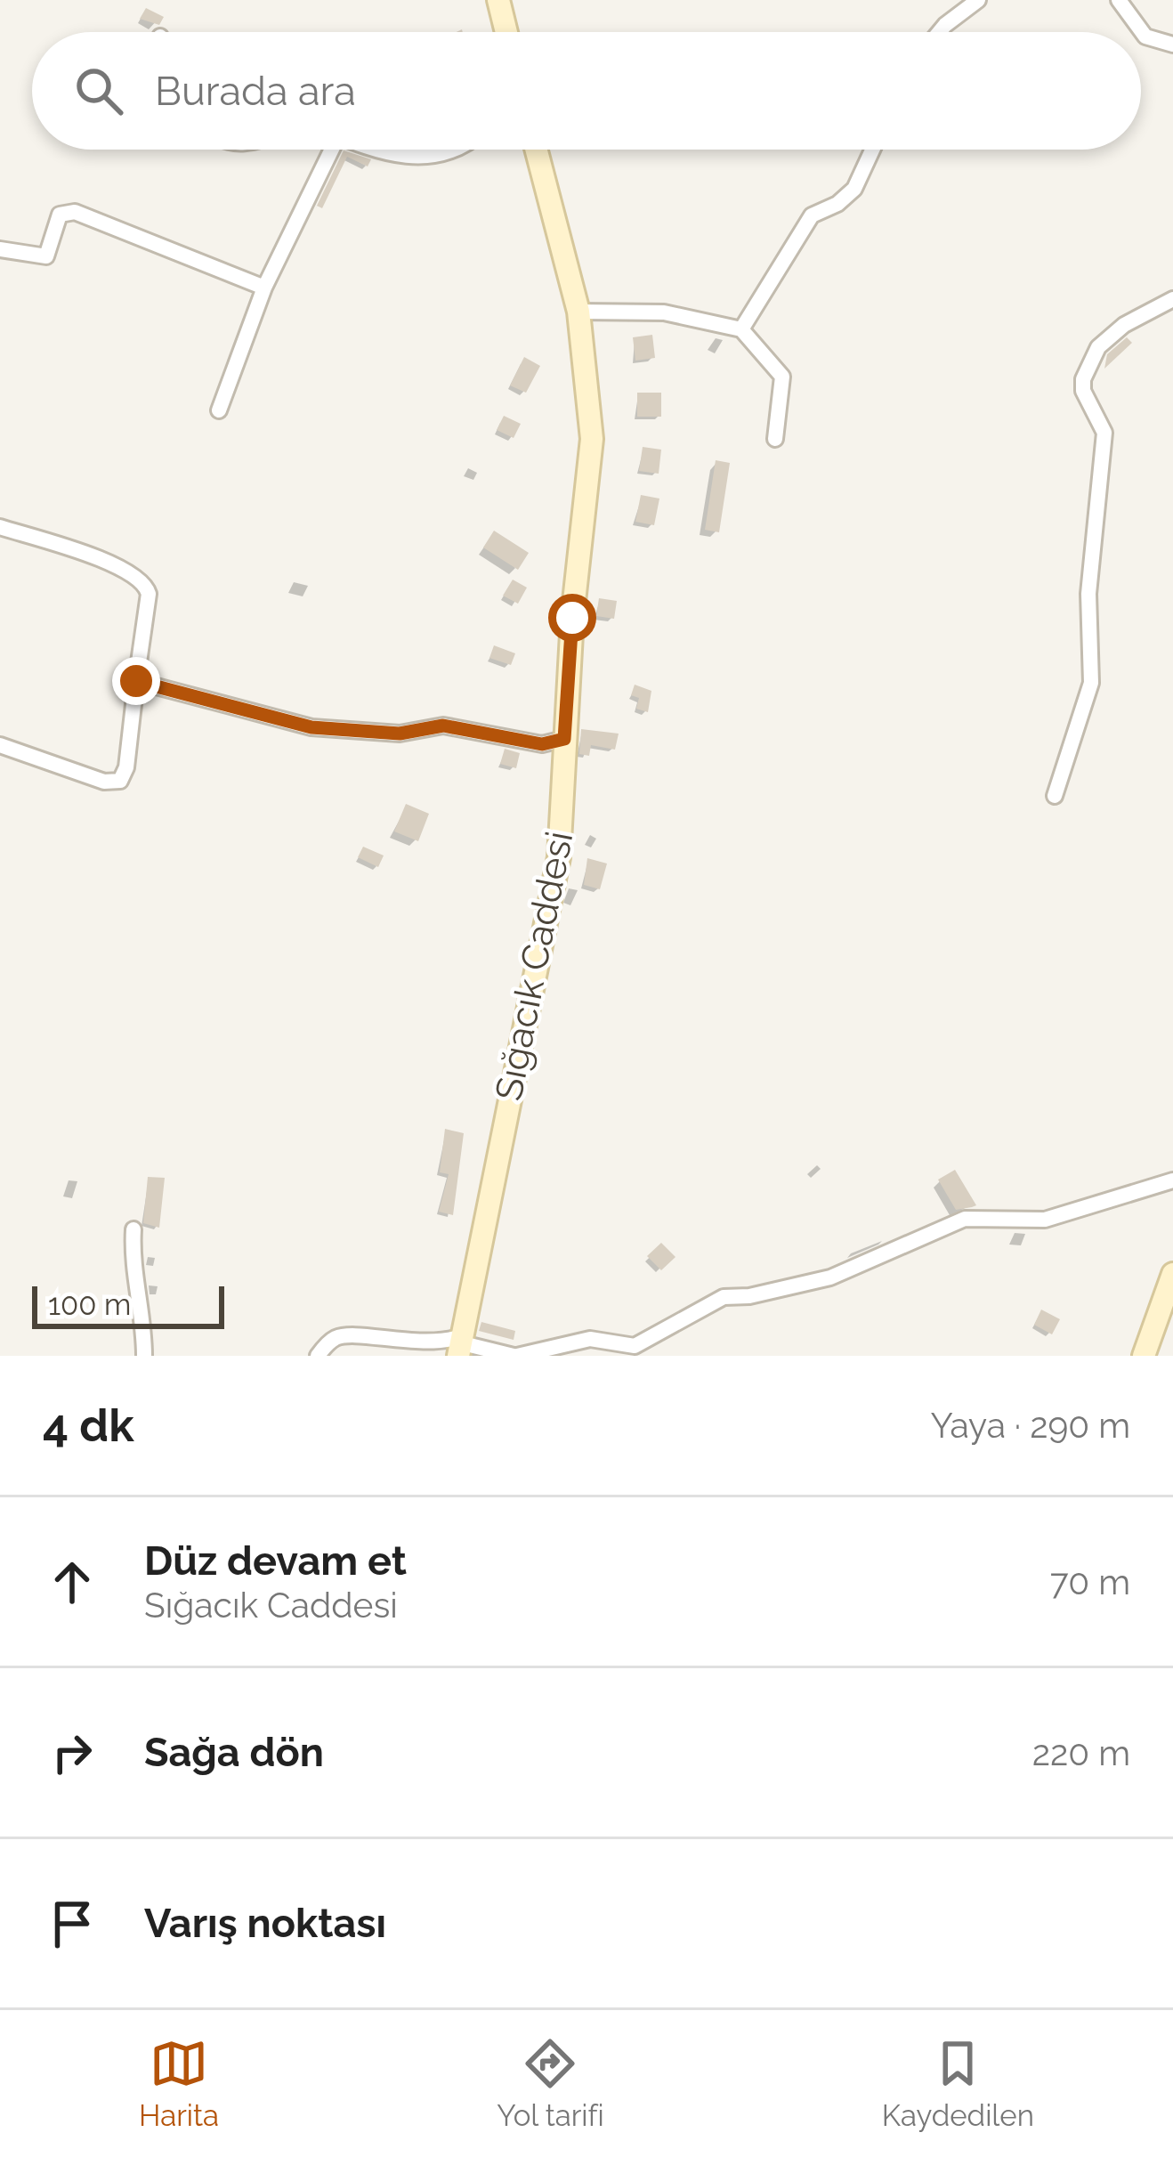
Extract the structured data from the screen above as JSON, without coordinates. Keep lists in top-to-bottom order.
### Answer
{
  "streets": {
    "main road": ["Sığacık Caddesi"]
  },
  "scale_bar": "100 m",
  "page": {
    "search": "Burada ara",
    "scale": "100 m",
    "heading": ["4 dk", "Yaya · 290 m"],
    "list": [
      ["Düz devam et", "Sığacık Caddesi", "70 m"],
      ["Sağa dön", "220 m"],
      "Varış noktası"
    ],
    "nav": ["Harita", "Yol tarifi", "Kaydedilen"]
  }
}
